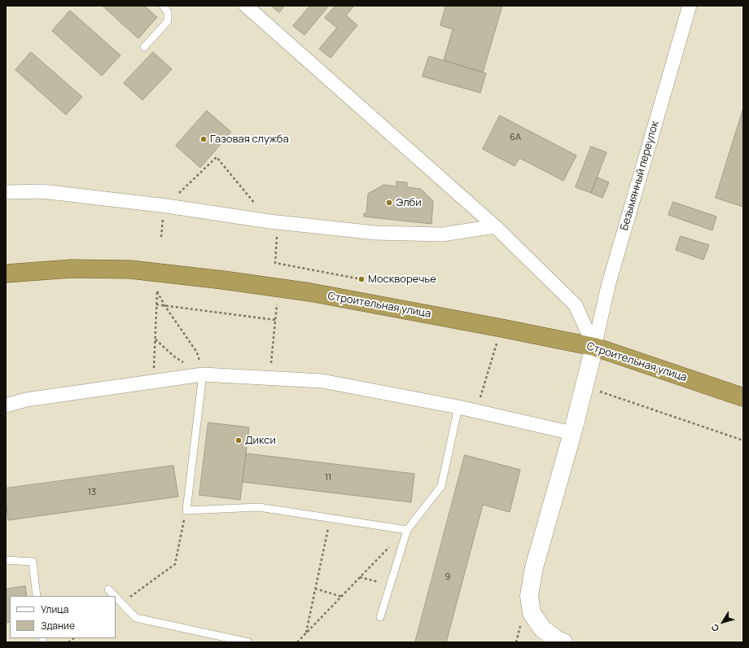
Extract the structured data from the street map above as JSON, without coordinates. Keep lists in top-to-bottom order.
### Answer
{
  "streets": {
    "highway": ["Строительная улица"],
    "street": ["Безымянный переулок"]
  },
  "crossings": [
    ["Безымянный переулок", "Строительная улица"]
  ],
  "places": [
    "Газовая служба",
    "Элби",
    "Москворечье",
    "Дикси"
  ],
  "house_numbers": [
    "6А",
    "11",
    "13",
    "9"
  ],
  "legend": ["Улица", "Здание"],
  "north": "bottom left"
}
